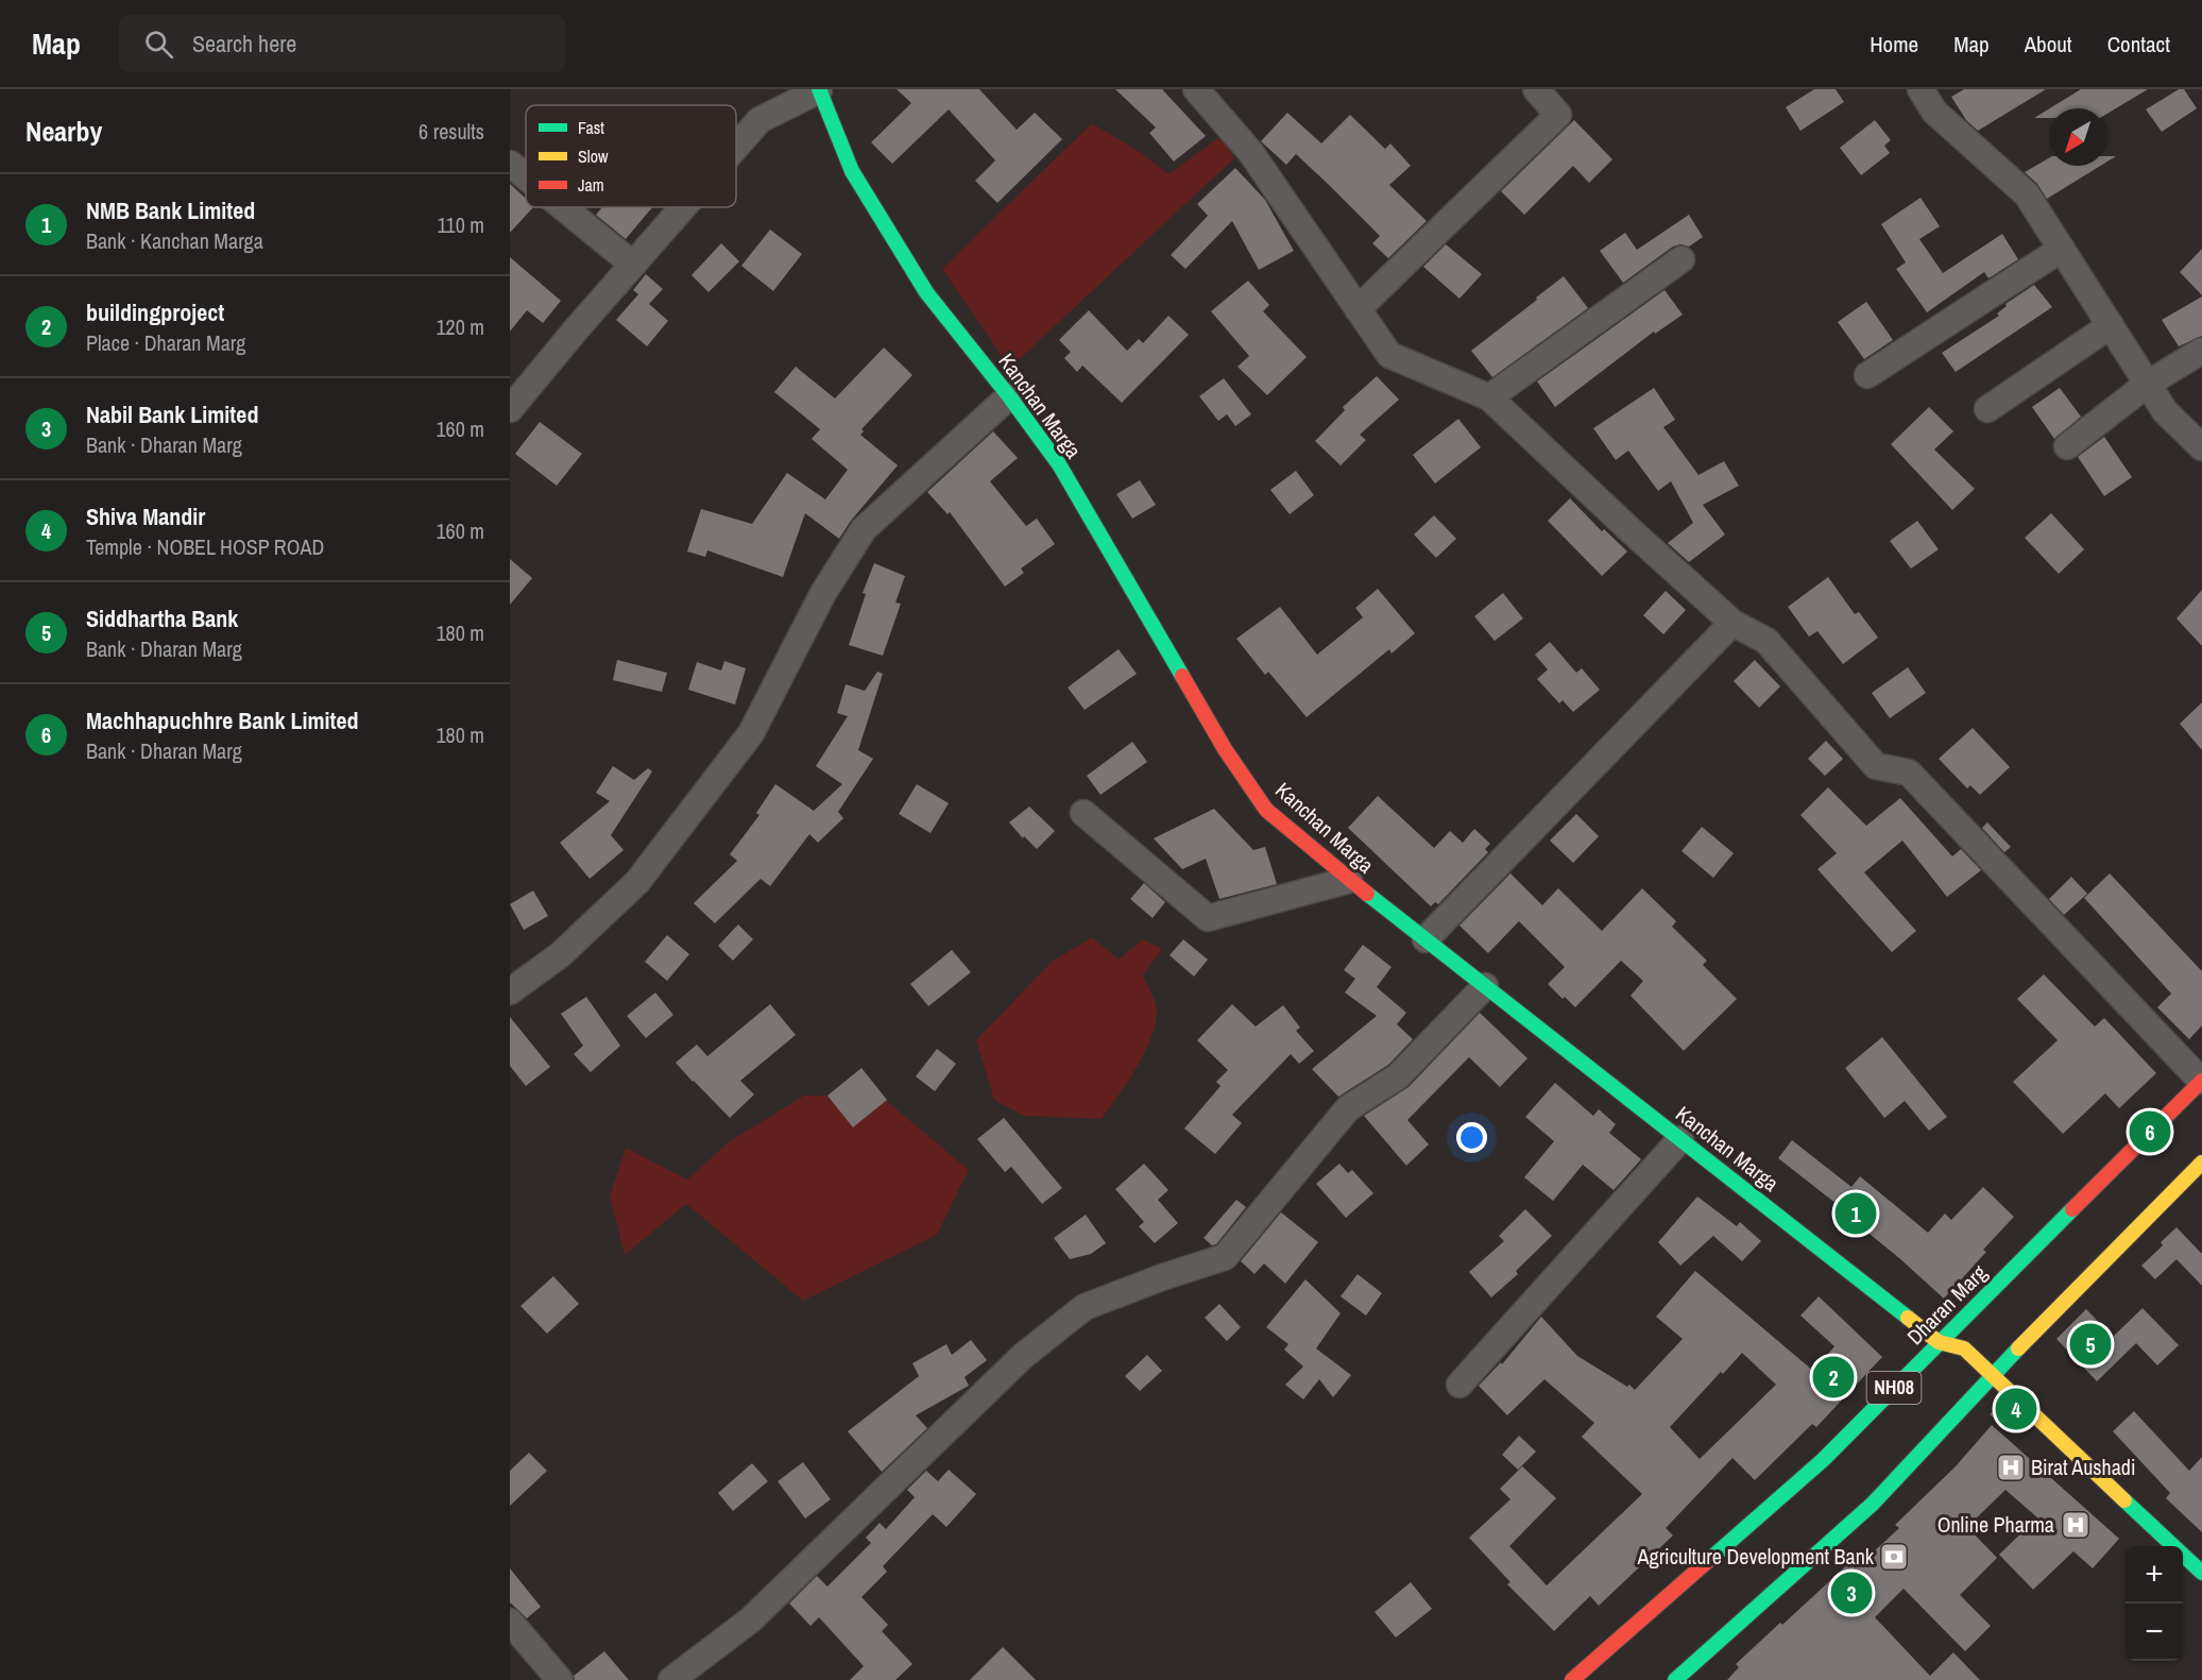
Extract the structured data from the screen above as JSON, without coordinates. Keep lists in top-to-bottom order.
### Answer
{
  "streets": {
    "main road": ["Kanchan Marga", "Dharan Marg", "NH08"]
  },
  "crossings": [
    ["Kanchan Marga", "Dharan Marg"]
  ],
  "places": {
    "hospital": ["Birat Aushadi", "Online Pharma"],
    "bank": ["Agriculture Development Bank"]
  },
  "legend": ["Fast", "Slow", "Jam"],
  "north": "bottom left",
  "page": {
    "header": "Map",
    "search": "Search here",
    "nav": [
      "Home",
      "Map",
      "About",
      "Contact"
    ],
    "heading": ["Nearby", "6 results"],
    "list": [
      {
        "mark": "1",
        "name": "NMB Bank Limited",
        "note": "Bank · Kanchan Marga",
        "value": "110 m"
      },
      {
        "mark": "2",
        "name": "buildingproject",
        "note": "Place · Dharan Marg",
        "value": "120 m"
      },
      {
        "mark": "3",
        "name": "Nabil Bank Limited",
        "note": "Bank · Dharan Marg",
        "value": "160 m"
      },
      {
        "mark": "4",
        "name": "Shiva Mandir",
        "note": "Temple · NOBEL HOSP ROAD",
        "value": "160 m"
      },
      {
        "mark": "5",
        "name": "Siddhartha Bank",
        "note": "Bank · Dharan Marg",
        "value": "180 m"
      },
      {
        "mark": "6",
        "name": "Machhapuchhre Bank Limited",
        "note": "Bank · Dharan Marg",
        "value": "180 m"
      }
    ],
    "pins": [
      "6",
      "1",
      "5",
      "2",
      "4",
      "3"
    ],
    "map_buttons": ["+", "−"]
  }
}
